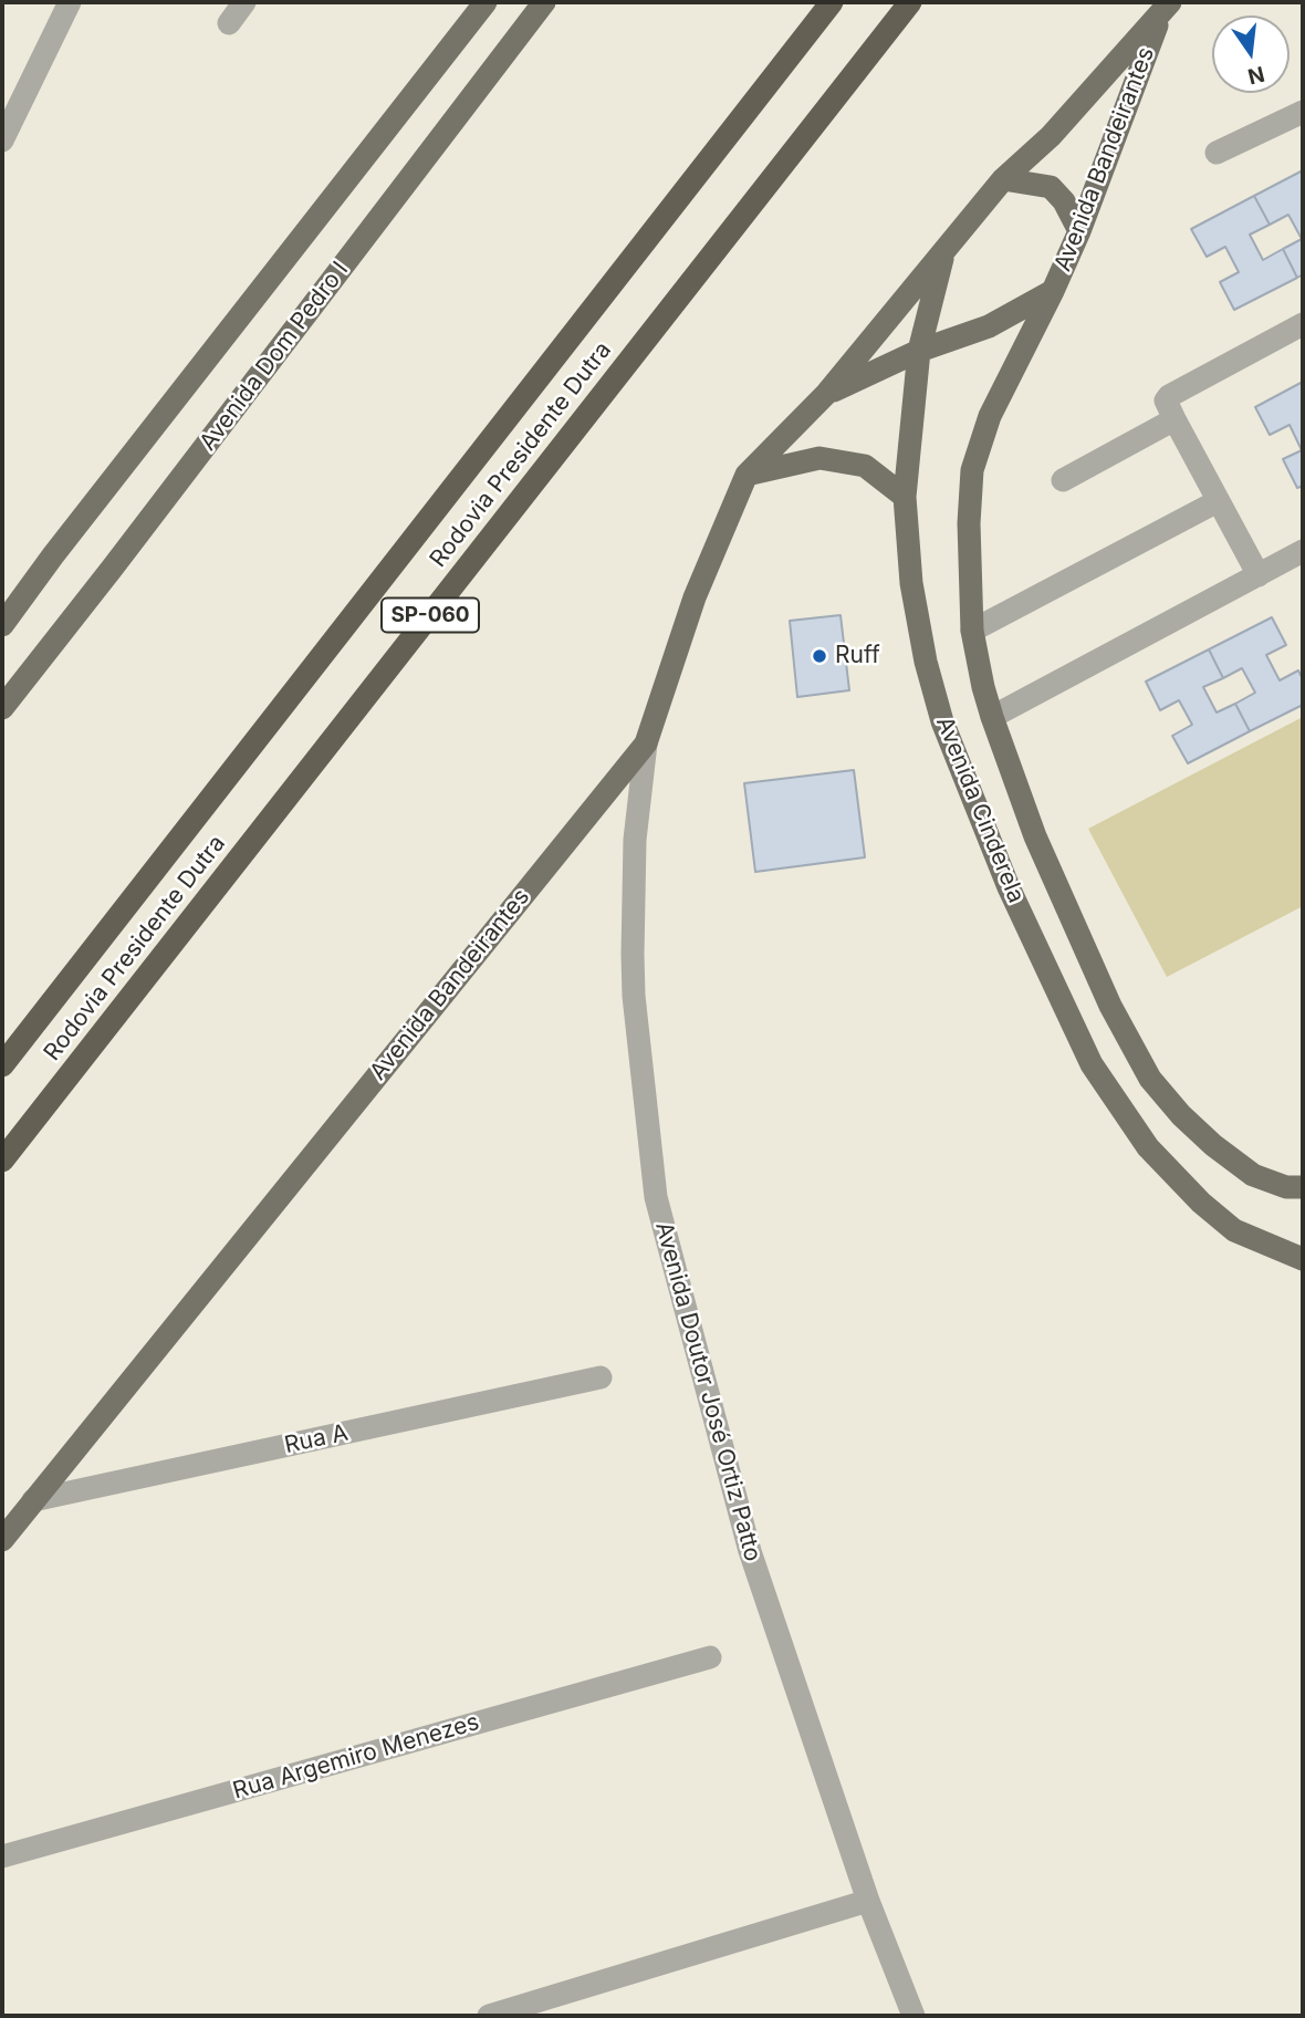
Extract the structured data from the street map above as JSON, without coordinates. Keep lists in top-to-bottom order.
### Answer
{
  "streets": {
    "highway": ["Rodovia Presidente Dutra", "SP-060"],
    "main road": ["Avenida Bandeirantes", "Avenida Dom Pedro I", "Avenida Cinderela"],
    "street": ["Avenida Doutor José Ortiz Patto", "Rua A", "Rua Argemiro Menezes"]
  },
  "crossings": [
    ["Avenida Bandeirantes", "Avenida Cinderela"],
    ["Avenida Bandeirantes", "Avenida Doutor José Ortiz Patto"],
    ["Avenida Bandeirantes", "Rua A"]
  ],
  "places": ["Ruff"],
  "north": "bottom"
}
